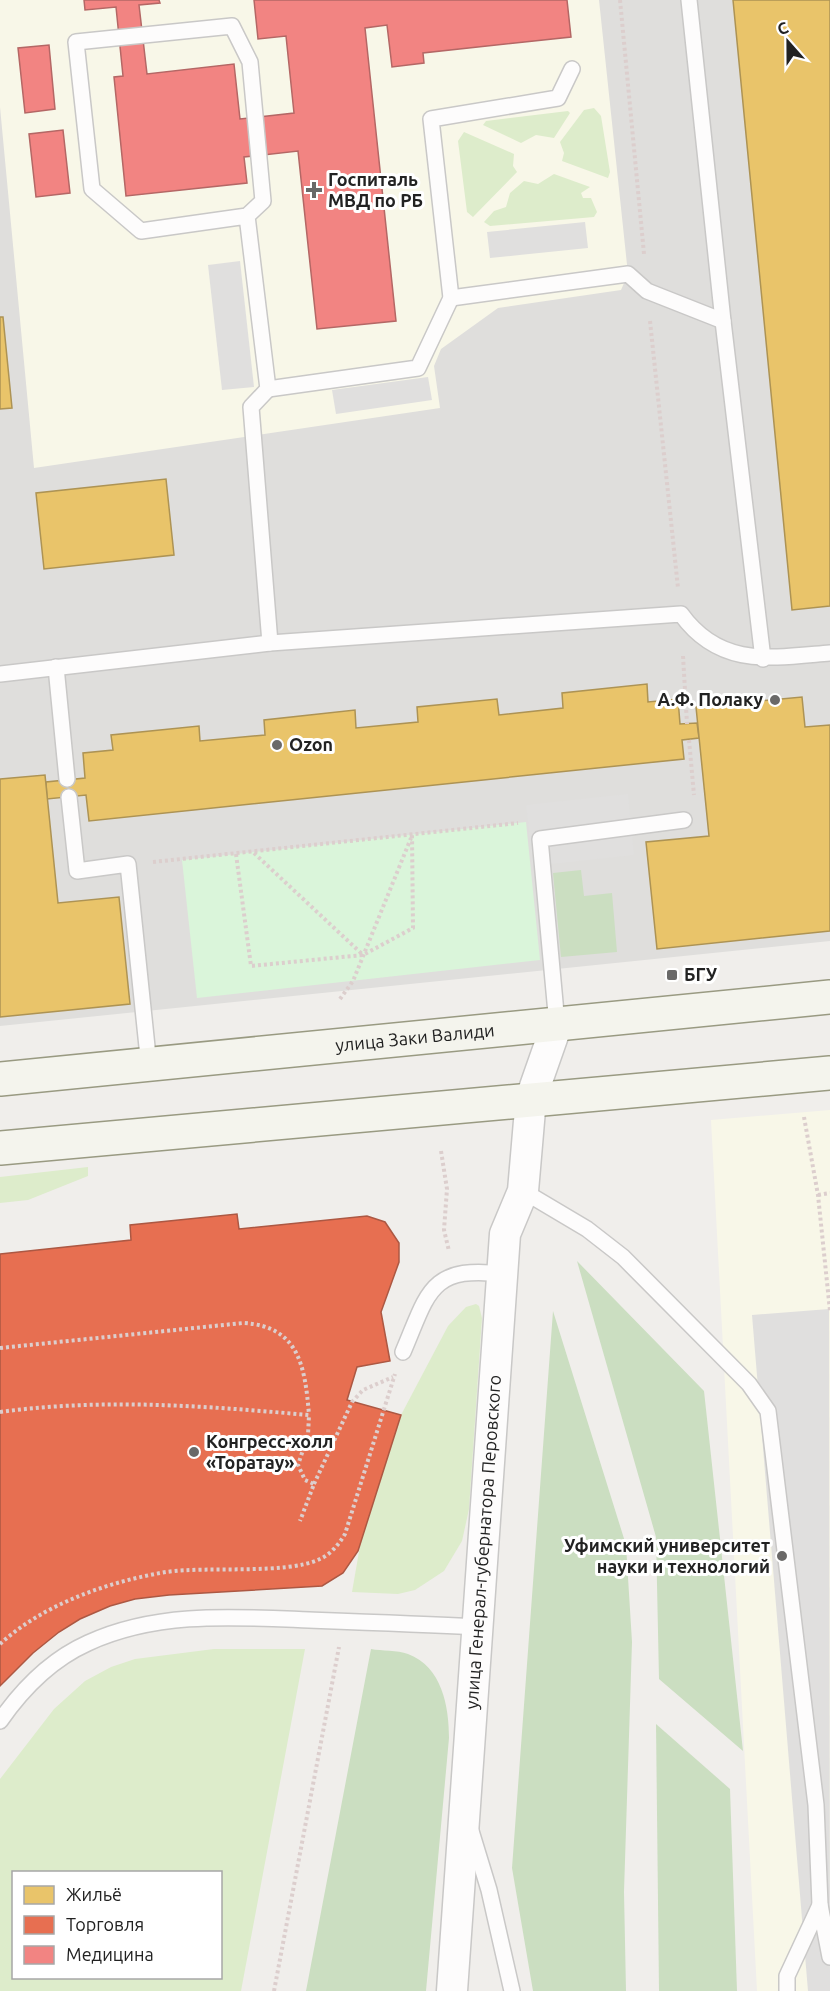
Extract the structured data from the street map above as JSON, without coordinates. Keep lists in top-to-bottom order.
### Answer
{
  "streets": {
    "main road": ["улица Заки Валиди"],
    "street": ["улица Генерал-губернатора Перовского"]
  },
  "crossings": [
    ["улица Заки Валиди", "улица Генерал-губернатора Перовского"]
  ],
  "places": {
    "health": ["Госпиталь МВД по РБ"],
    "other": [
      "А.Ф. Полаку",
      "Ozon",
      "Конгресс-холл «Торатау»",
      "Уфимский университет науки и технологий"
    ],
    "transit": ["БГУ"]
  },
  "legend": ["Жильё", "Торговля", "Медицина"],
  "north": "top"
}
